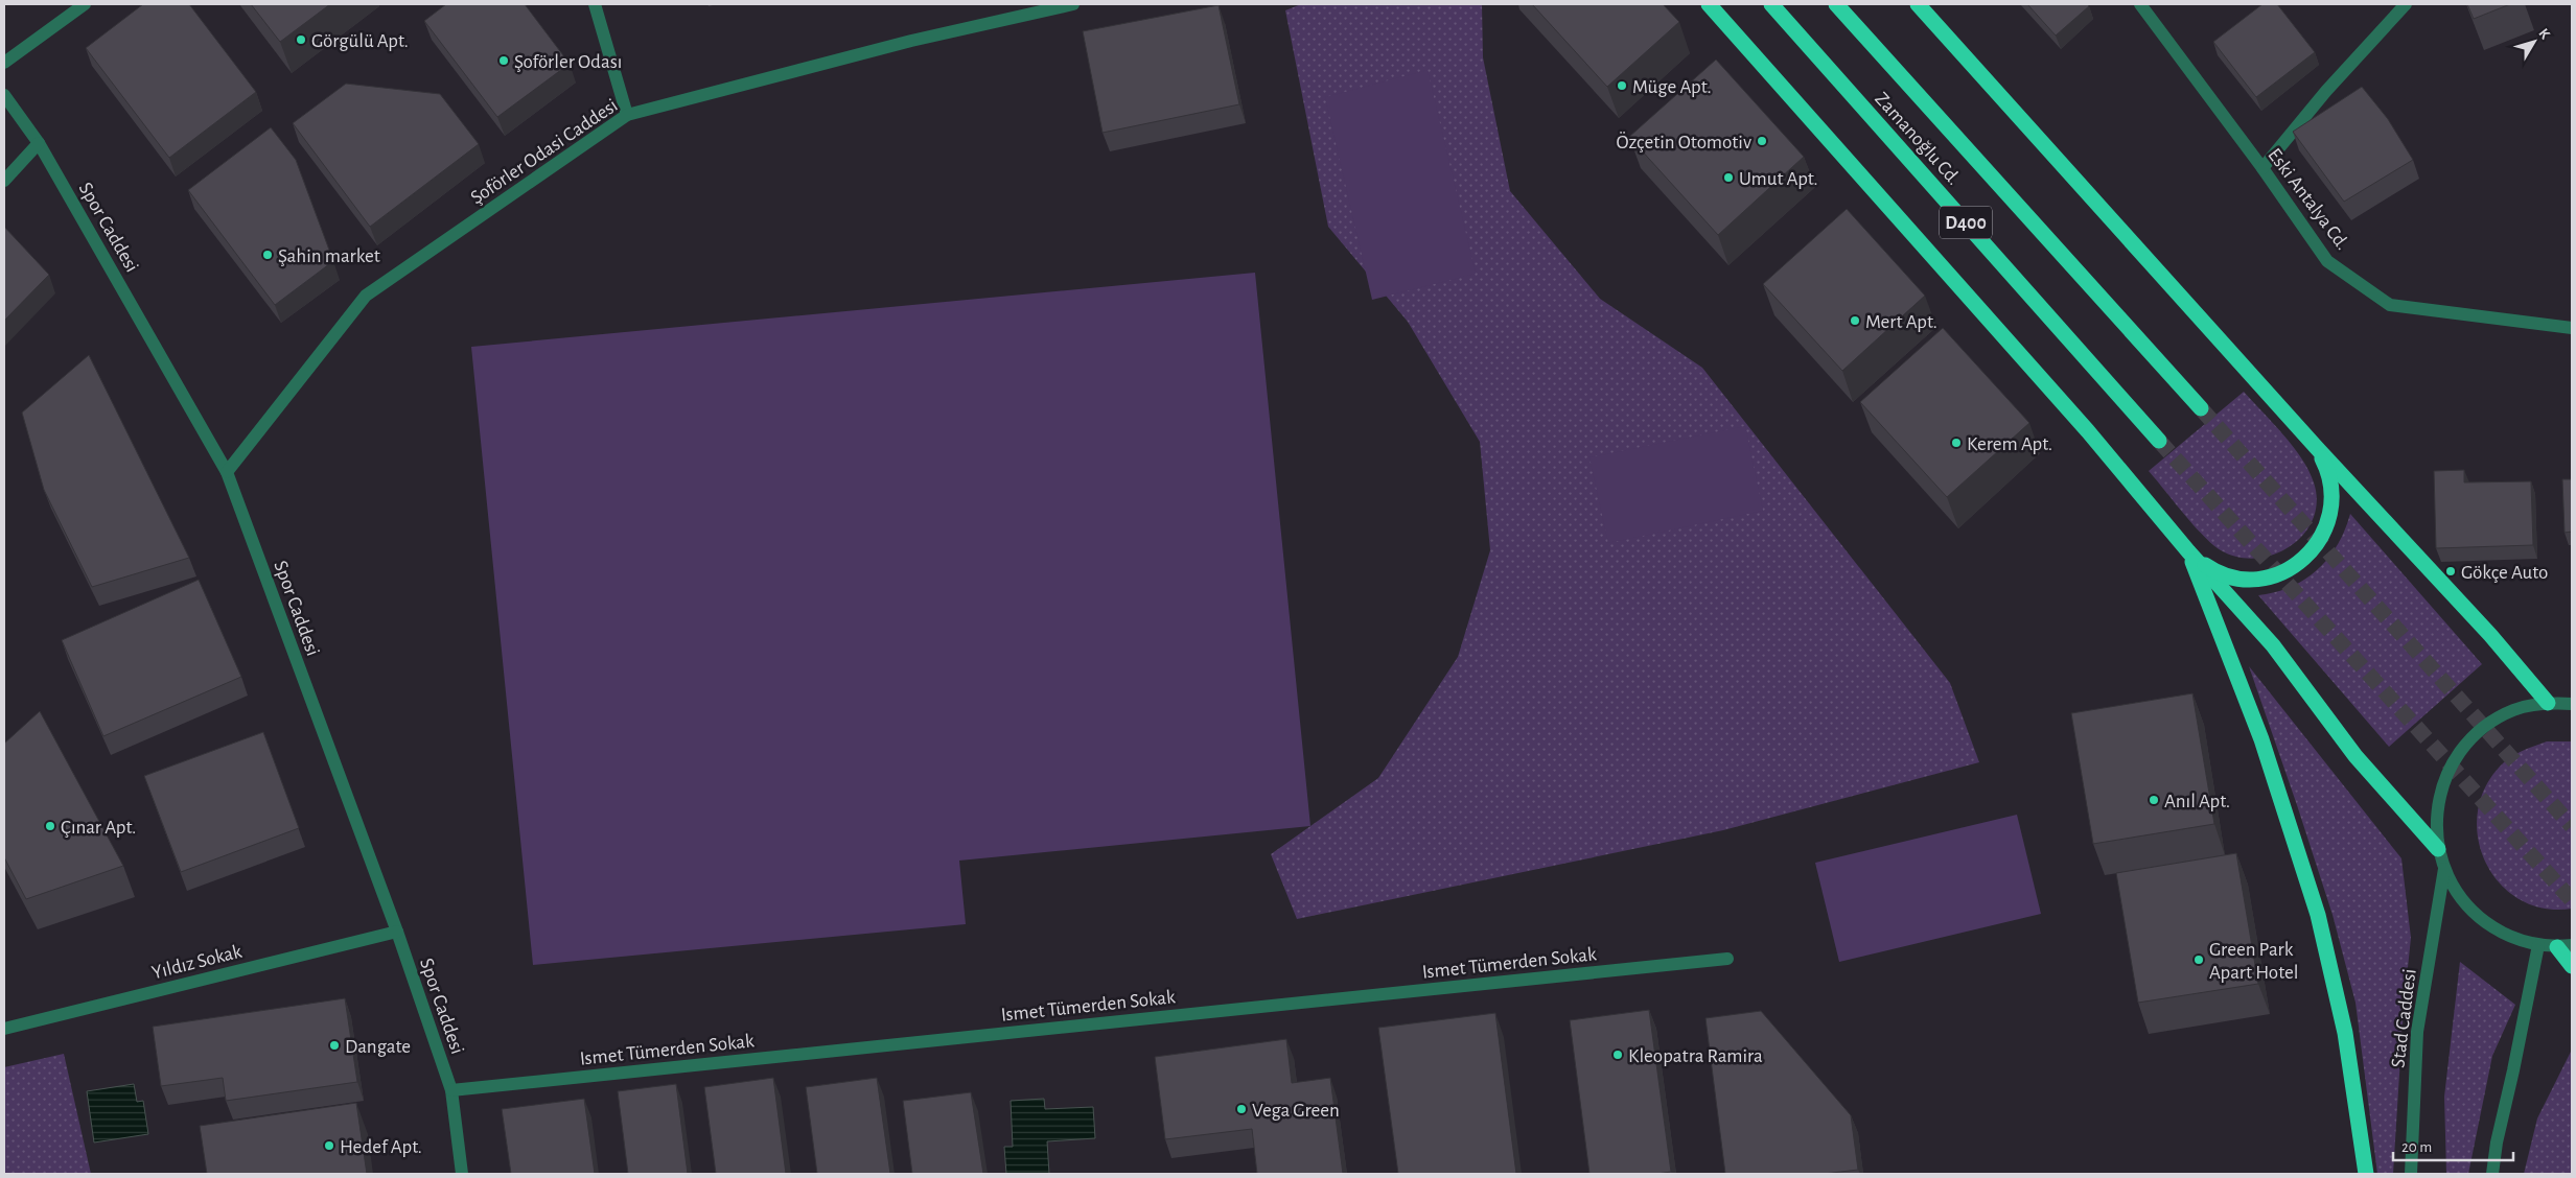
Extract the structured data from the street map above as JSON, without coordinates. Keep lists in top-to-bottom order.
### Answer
{
  "streets": {
    "highway": ["Zamanoğlu Cd.", "D400"],
    "street": [
      "Şoförler Odasi Caddesi",
      "Eski Antalya Cd.",
      "Spor Caddesi",
      "Yıldız Sokak",
      "Ismet Tümerden Sokak",
      "Stad Caddesi"
    ]
  },
  "crossings": [
    ["Şoförler Odasi Caddesi", "Spor Caddesi"],
    ["Spor Caddesi", "Yıldız Sokak"],
    ["Spor Caddesi", "Ismet Tümerden Sokak"]
  ],
  "places": [
    "Görgülü Apt.",
    "Şoförler Odası",
    "Müge Apt.",
    "Özçetin Otomotiv",
    "Umut Apt.",
    "Şahin market",
    "Mert Apt.",
    "Kerem Apt.",
    "Gökçe Auto",
    "Anıl Apt.",
    "Çınar Apt.",
    "Green Park Apart Hotel",
    "Dangate",
    "Kleopatra Ramira",
    "Vega Green",
    "Hedef Apt."
  ],
  "scale_bar": "20 m",
  "north": "top right"
}
